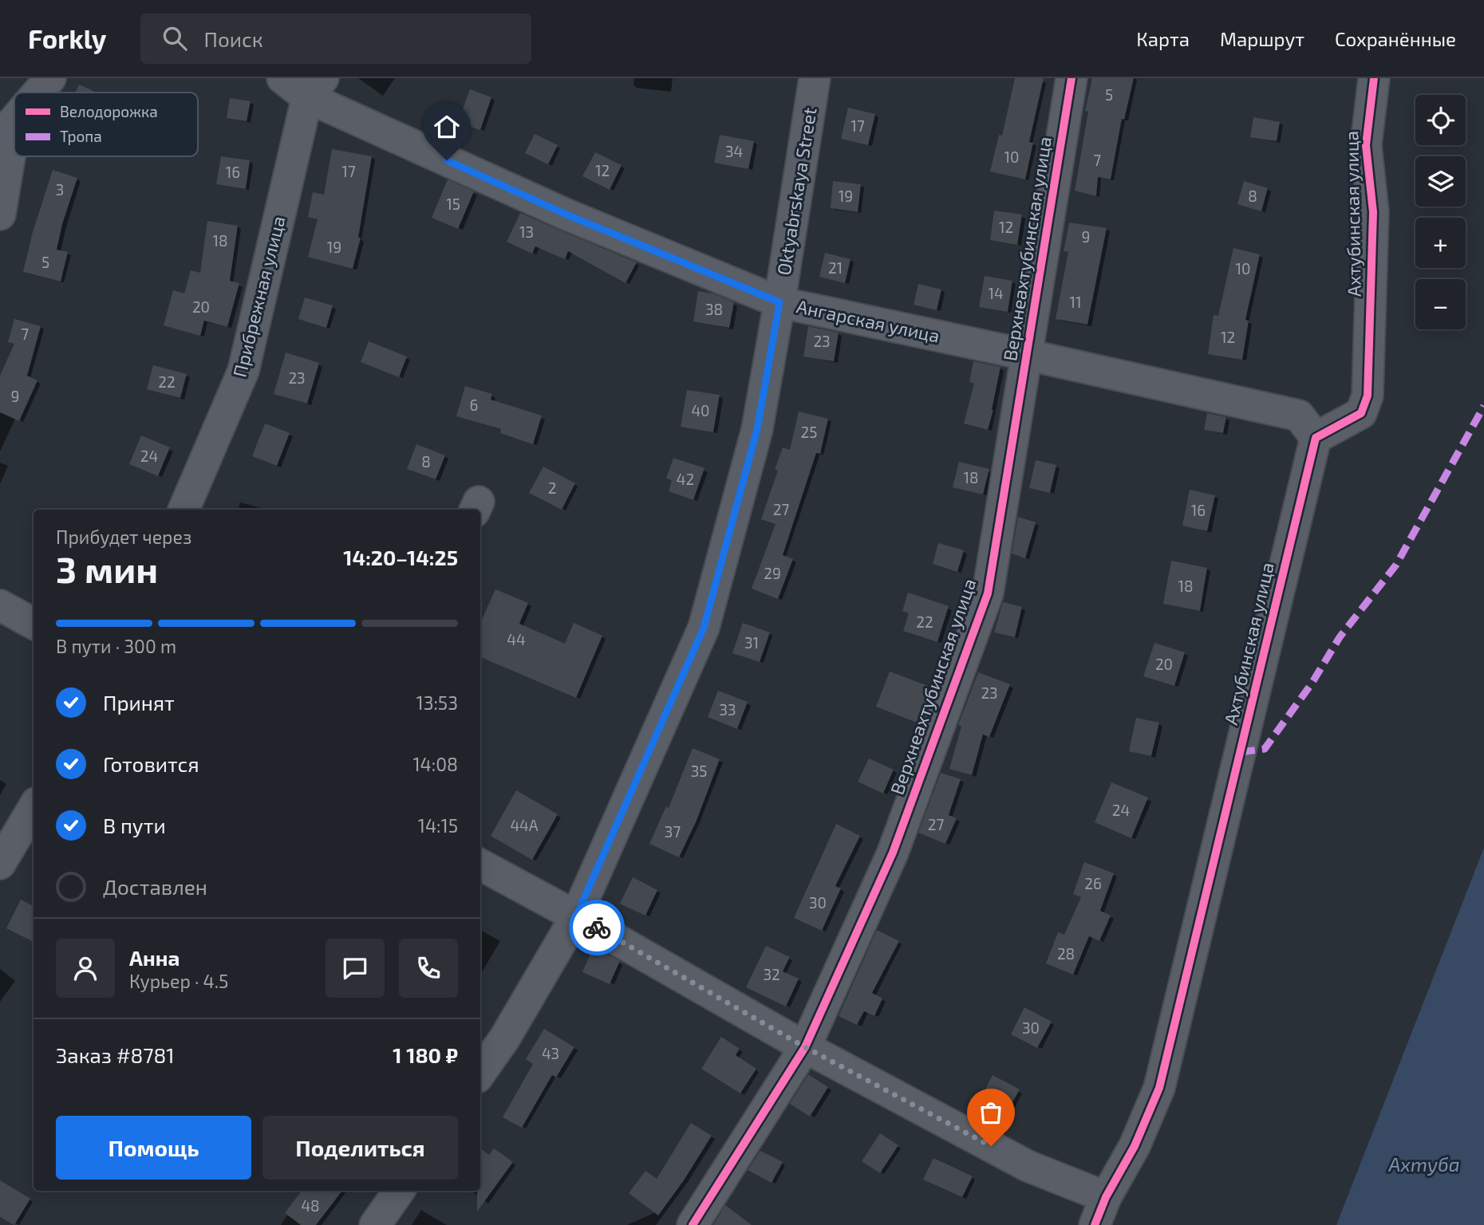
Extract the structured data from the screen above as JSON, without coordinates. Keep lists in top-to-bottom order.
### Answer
{
  "streets": {
    "street": [
      "Oktyabrskaya Street",
      "Ахтубинская улица",
      "Верхнеахтубинская улица",
      "Прибрежная улица",
      "Ангарская улица"
    ]
  },
  "crossings": [
    ["Oktyabrskaya Street", "Ангарская улица"],
    ["Ахтубинская улица", "Ангарская улица"],
    ["Верхнеахтубинская улица", "Ангарская улица"],
    ["Прибрежная улица", "Ангарская улица"]
  ],
  "water": ["Ахтуба"],
  "house_numbers": [
    "5",
    "17",
    "34",
    "10",
    "7",
    "12",
    "17",
    "16",
    "3",
    "19",
    "8",
    "15",
    "12",
    "13",
    "9",
    "18",
    "19",
    "5",
    "21",
    "10",
    "14",
    "11",
    "20",
    "38",
    "7",
    "12",
    "23",
    "23",
    "22",
    "9",
    "6",
    "40",
    "25",
    "24",
    "8",
    "18",
    "42",
    "2",
    "27",
    "16",
    "29",
    "18",
    "22",
    "44",
    "31",
    "20",
    "23",
    "33",
    "35",
    "24",
    "27",
    "44А",
    "37",
    "26",
    "30",
    "28",
    "32",
    "30",
    "43",
    "48"
  ],
  "legend": ["Велодорожка", "Тропа"],
  "page": {
    "header": "Forkly",
    "search": "Поиск",
    "nav": ["Карта", "Маршрут", "Сохранённые"],
    "map_buttons": ["+", "−"],
    "heading": ["3 мин", "Прибудет через", "14:20–14:25"],
    "panel": [
      "Анна",
      "Курьер · 4.5",
      "Заказ #8781",
      "1 180 ₽"
    ],
    "bar": "В пути · 300 m",
    "list": [
      ["Принят", "13:53"],
      ["Готовится", "14:08"],
      ["В пути", "14:15"],
      "Доставлен"
    ],
    "buttons": ["Помощь", "Поделиться"]
  }
}
